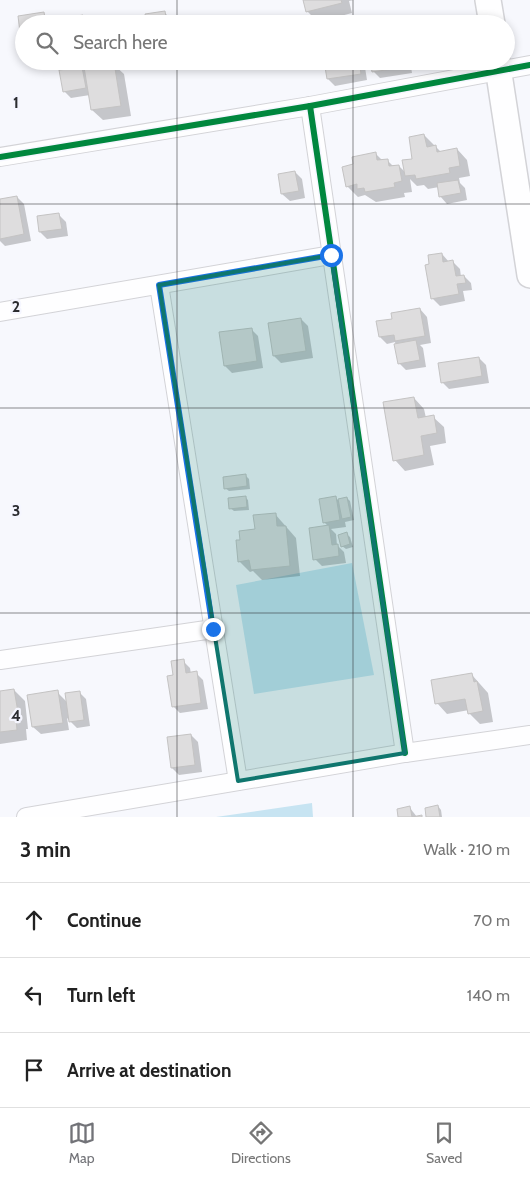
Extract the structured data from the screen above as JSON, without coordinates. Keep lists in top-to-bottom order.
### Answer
{
  "page": {
    "search": "Search here",
    "heading": ["3 min", "Walk · 210 m"],
    "list": [
      ["Continue", "70 m"],
      ["Turn left", "140 m"],
      "Arrive at destination"
    ],
    "nav": ["Map", "Directions", "Saved"]
  },
  "grid": {
    "rows": [
      "1",
      "2",
      "3",
      "4"
    ]
  }
}
